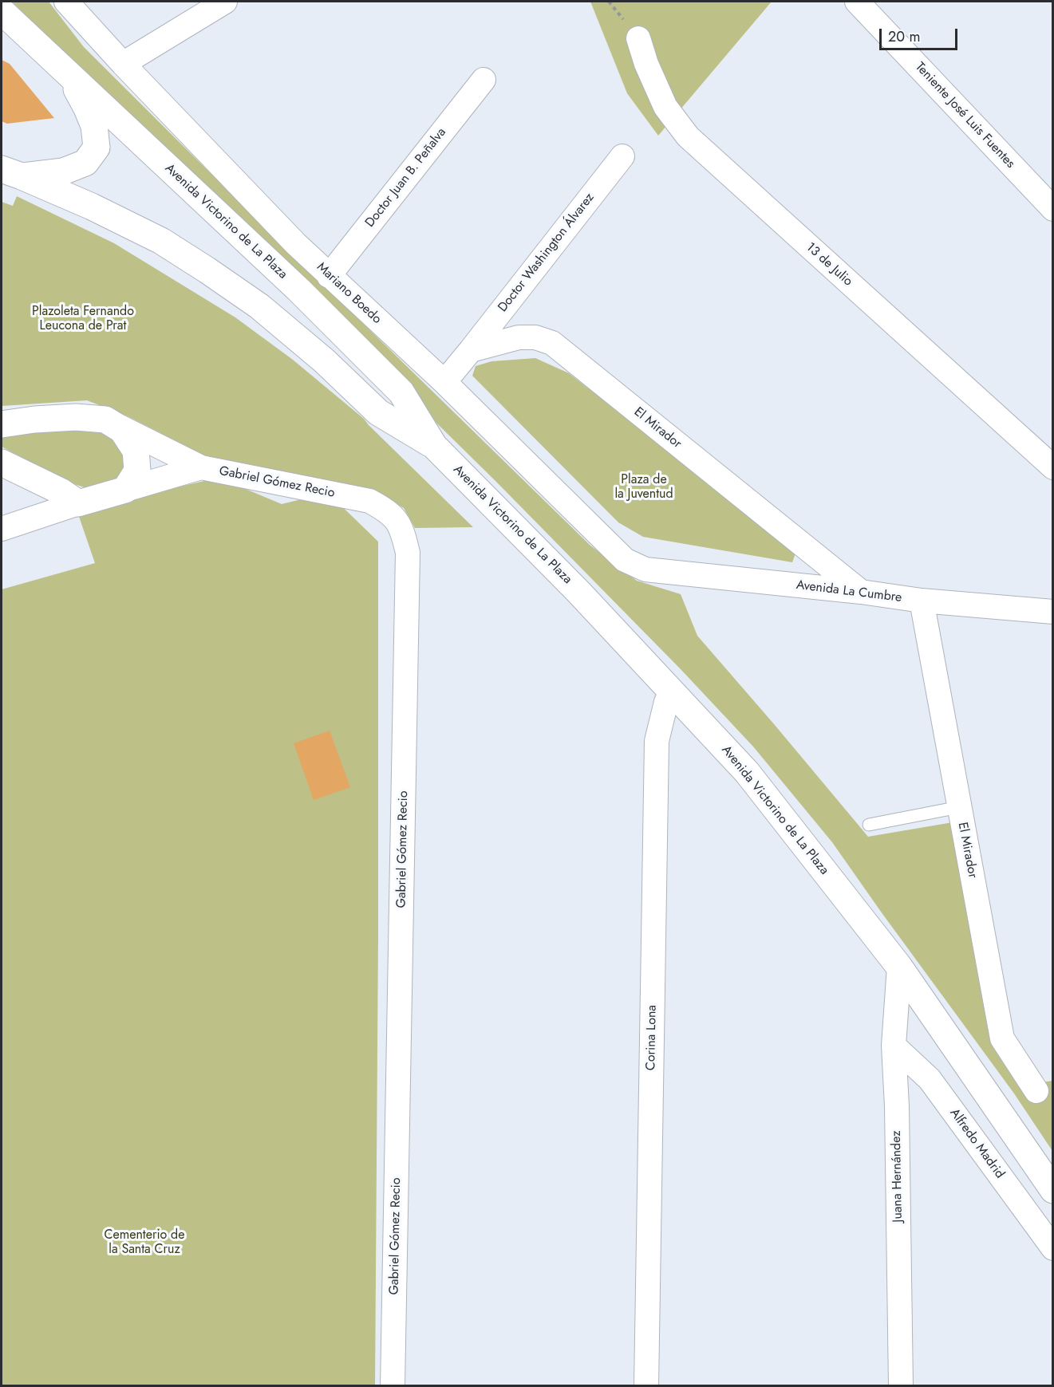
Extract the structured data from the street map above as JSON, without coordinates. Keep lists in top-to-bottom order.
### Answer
{
  "streets": {
    "main road": ["Avenida Victorino de La Plaza"],
    "street": [
      "Teniente José Luis Fuentes",
      "Doctor Juan B. Peñalva",
      "Doctor Washington Álvarez",
      "13 de Julio",
      "Mariano Boedo",
      "El Mirador",
      "Gabriel Gómez Recio",
      "Avenida La Cumbre",
      "Corina Lona",
      "Alfredo Madrid",
      "Juana Hernández"
    ]
  },
  "crossings": [
    ["Doctor Juan B. Peñalva", "Mariano Boedo"],
    ["Avenida Victorino de La Plaza", "Corina Lona"],
    ["Avenida Victorino de La Plaza", "Juana Hernández"],
    ["Doctor Washington Álvarez", "El Mirador"],
    ["Mariano Boedo", "Avenida La Cumbre"],
    ["El Mirador", "Avenida La Cumbre"],
    ["Alfredo Madrid", "Juana Hernández"]
  ],
  "parks": ["Plazoleta Fernando Leucona de Prat", "Plaza de la Juventud", "Cementerio de la Santa Cruz"],
  "scale_bar": "20 m"
}
